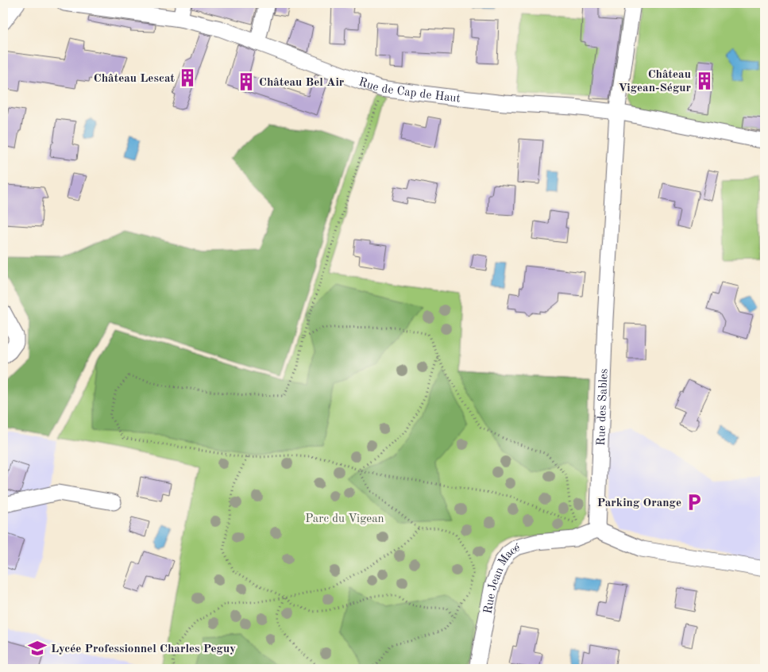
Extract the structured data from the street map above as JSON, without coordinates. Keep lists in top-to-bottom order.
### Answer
{
  "streets": {
    "street": ["Rue de Cap de Haut", "Rue des Sables", "Rue Jean Macé"]
  },
  "crossings": [
    ["Rue de Cap de Haut", "Rue des Sables"],
    ["Rue des Sables", "Rue Jean Macé"]
  ],
  "parks": ["Parc du Vigean"],
  "places": {
    "building": ["Château Lescat", "Château Vigean-Ségur", "Château Bel Air"],
    "parking": ["Parking Orange"],
    "school or university": ["Lycée Professionnel Charles Peguy"]
  }
}
